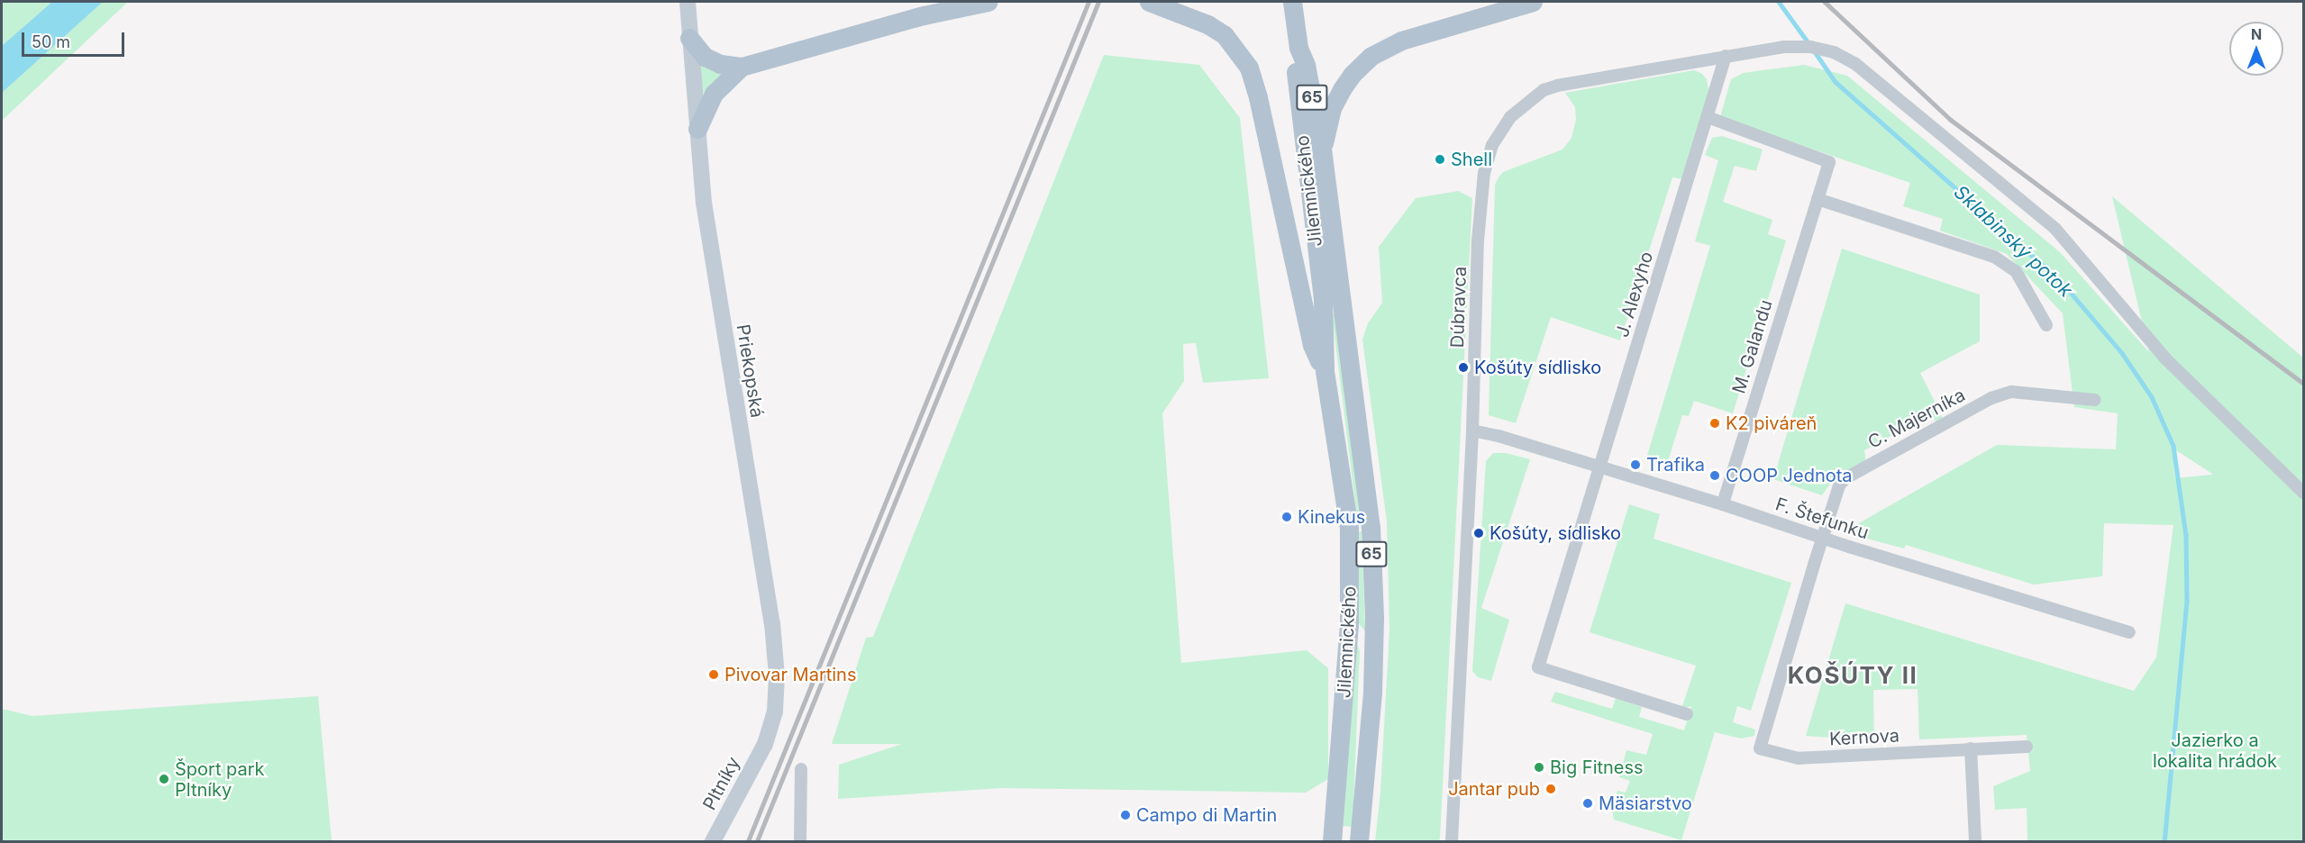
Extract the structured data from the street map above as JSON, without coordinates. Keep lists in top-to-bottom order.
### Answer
{
  "streets": {
    "main road": ["65", "Jilemnického"],
    "street": [
      "J. Alexyho",
      "Dúbravca",
      "M. Galandu",
      "Priekopská",
      "C. Majerníka",
      "F. Štefunku",
      "Kernova",
      "Pltníky"
    ]
  },
  "crossings": [
    ["J. Alexyho", "Dúbravca"],
    ["J. Alexyho", "M. Galandu"],
    ["J. Alexyho", "F. Štefunku"],
    ["Dúbravca", "F. Štefunku"],
    ["M. Galandu", "F. Štefunku"],
    ["Priekopská", "Pltníky"],
    ["C. Majerníka", "F. Štefunku"],
    ["C. Majerníka", "Kernova"]
  ],
  "districts": ["KOŠÚTY II"],
  "water": ["Sklabinský potok"],
  "parks": ["Jazierko a lokalita hrádok"],
  "places": [
    "Shell",
    "Košúty sídlisko",
    "K2 piváreň",
    "Trafika",
    "COOP Jednota",
    "Kinekus",
    "Košúty, sídlisko",
    "Pivovar Martins",
    "Big Fitness",
    "Šport park Pltníky",
    "Jantar pub",
    "Mäsiarstvo",
    "Campo di Martin"
  ],
  "scale_bar": "50 m",
  "north": "top"
}
